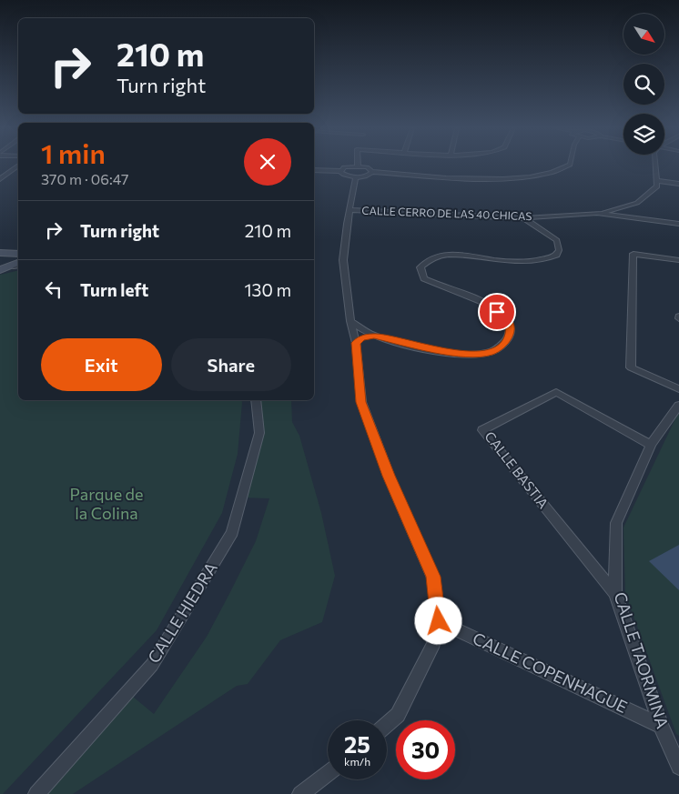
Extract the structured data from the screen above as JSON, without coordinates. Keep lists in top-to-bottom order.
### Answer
{
  "streets": {
    "street": [
      "CALLE CERRO DE LAS 40 CHICAS",
      "CALLE BASTIA",
      "CALLE HIEDRA",
      "CALLE TAORMINA",
      "CALLE COPENHAGUE"
    ]
  },
  "crossings": [
    ["CALLE BASTIA", "CALLE TAORMINA"],
    ["CALLE TAORMINA", "CALLE COPENHAGUE"]
  ],
  "parks": ["Parque de la Colina"],
  "north": "bottom right",
  "page": {
    "turn": ["210 m", "Turn right"],
    "heading": ["1 min", "370 m · 06:47"],
    "list": [
      {
        "name": "Turn right",
        "value": "210 m"
      },
      {
        "name": "Turn left",
        "value": "130 m"
      }
    ],
    "buttons": ["Exit", "Share"],
    "speed": "25 km/h",
    "limit": "30"
  }
}
